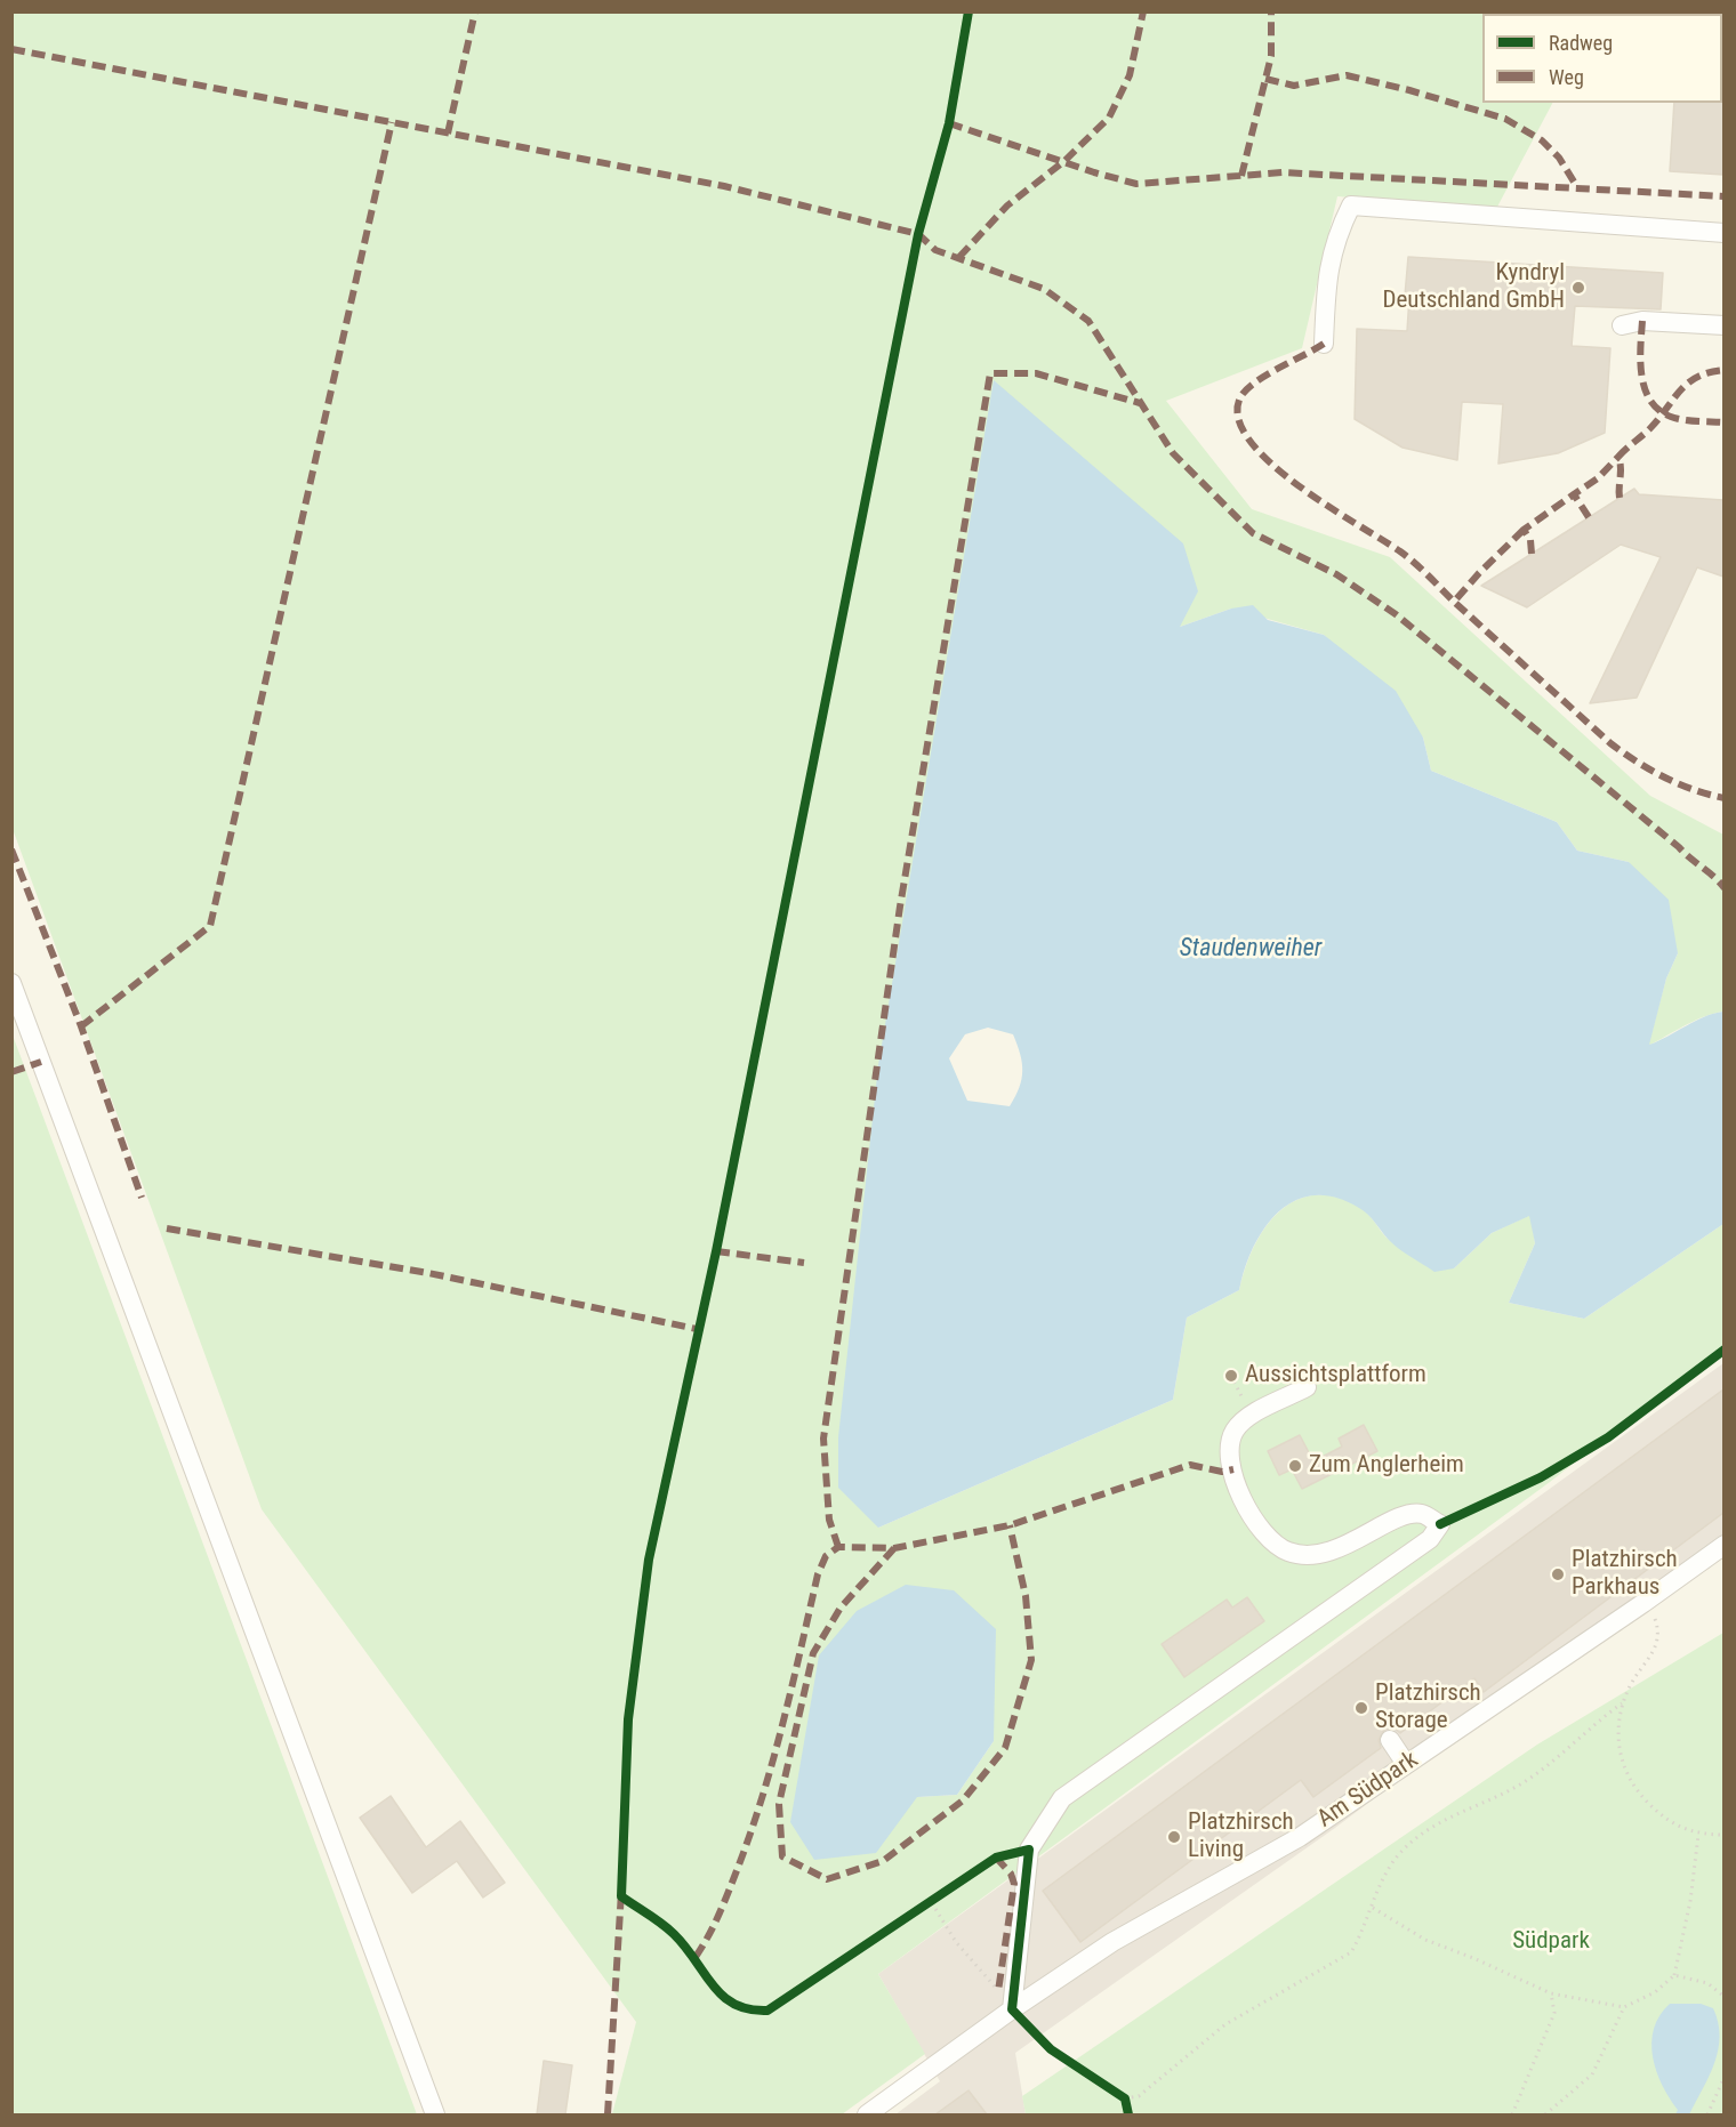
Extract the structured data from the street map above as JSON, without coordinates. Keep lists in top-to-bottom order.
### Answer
{
  "streets": {
    "street": ["Am Südpark"]
  },
  "water": ["Staudenweiher"],
  "parks": ["Südpark"],
  "places": [
    "Kyndryl Deutschland GmbH",
    "Aussichtsplattform",
    "Zum Anglerheim",
    "Platzhirsch Parkhaus",
    "Platzhirsch Storage",
    "Platzhirsch Living"
  ],
  "legend": ["Radweg", "Weg"]
}
